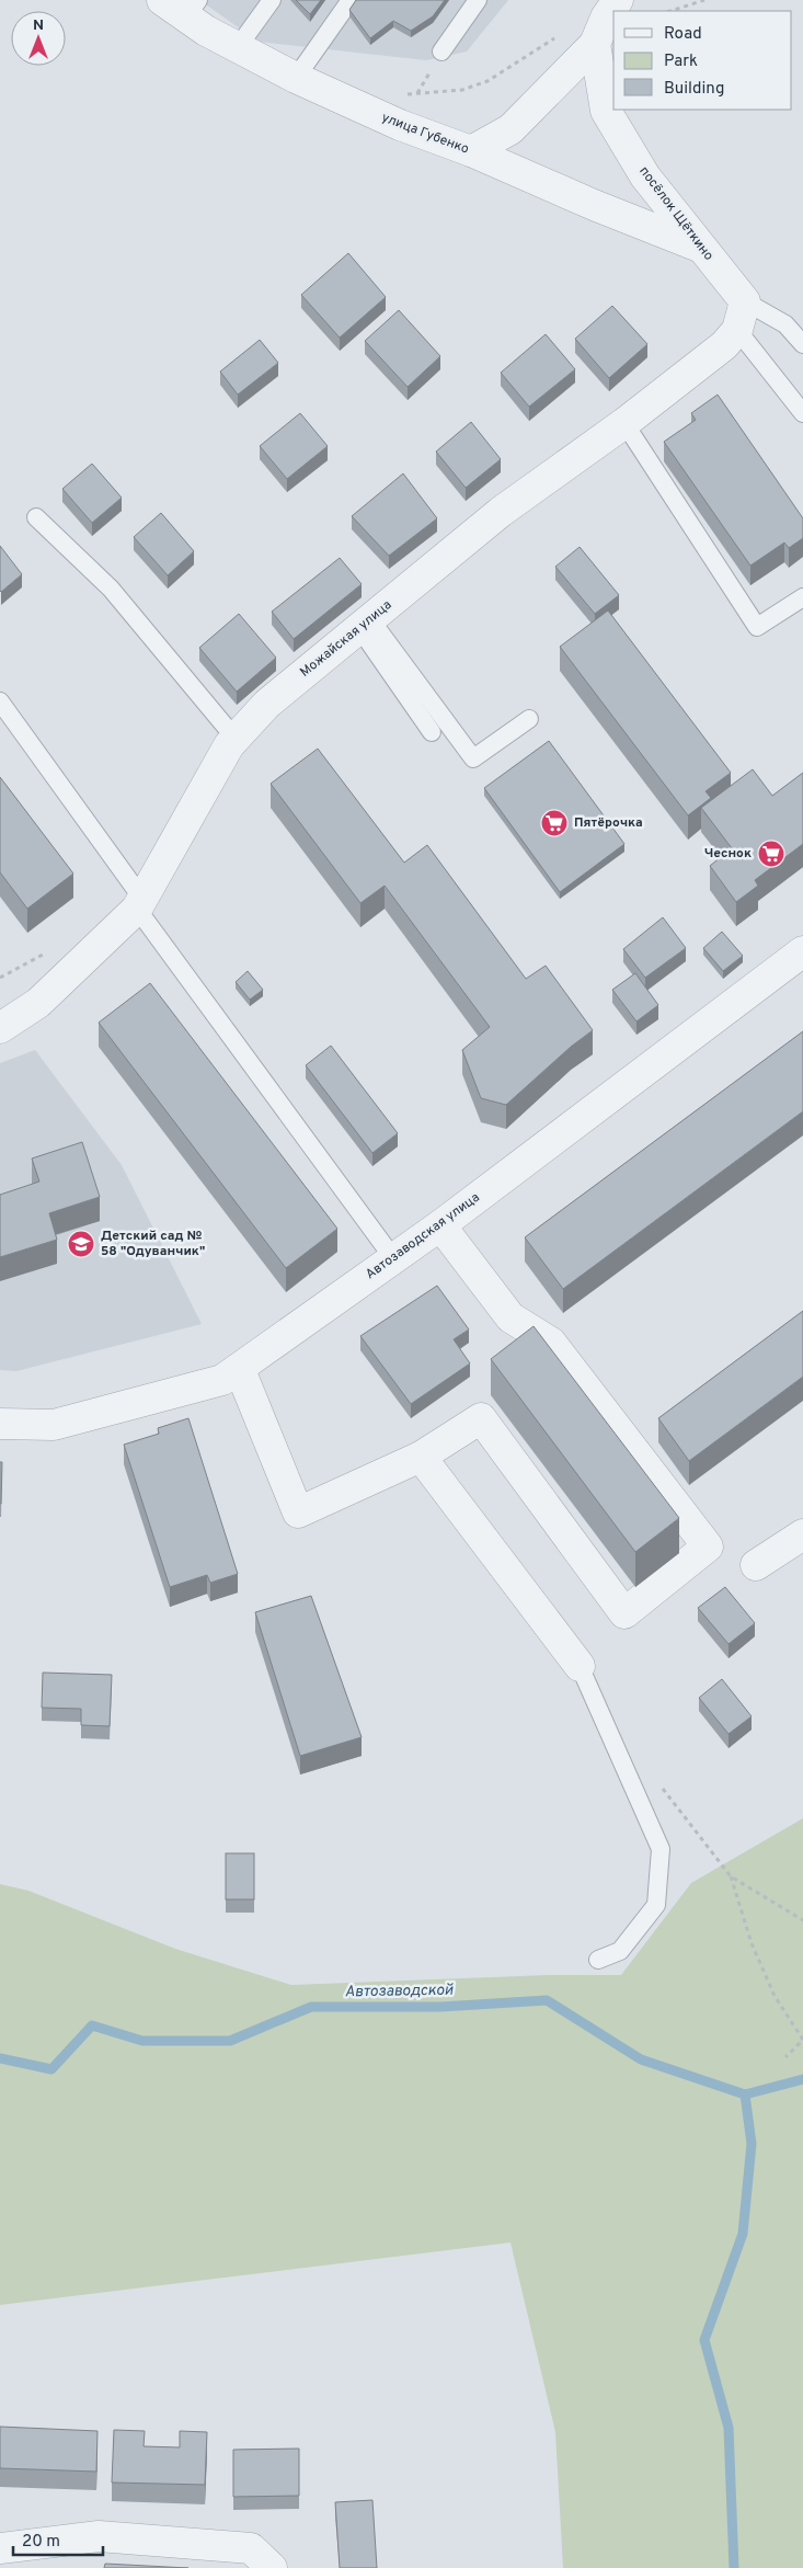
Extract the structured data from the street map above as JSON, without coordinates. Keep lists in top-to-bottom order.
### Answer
{
  "streets": {
    "street": [
      "улица Губенко",
      "посёлок Щёткино",
      "Можайская улица",
      "Автозаводская улица"
    ]
  },
  "crossings": [
    ["улица Губенко", "посёлок Щёткино"],
    ["посёлок Щёткино", "Можайская улица"]
  ],
  "water": ["Автозаводской"],
  "places": {
    "supermarket": ["Пятёрочка", "Чеснок"],
    "school or university": ["Детский сад № 58 \"Одуванчик\""]
  },
  "legend": ["Road", "Park", "Building"],
  "scale_bar": "20 m",
  "north": "top"
}
